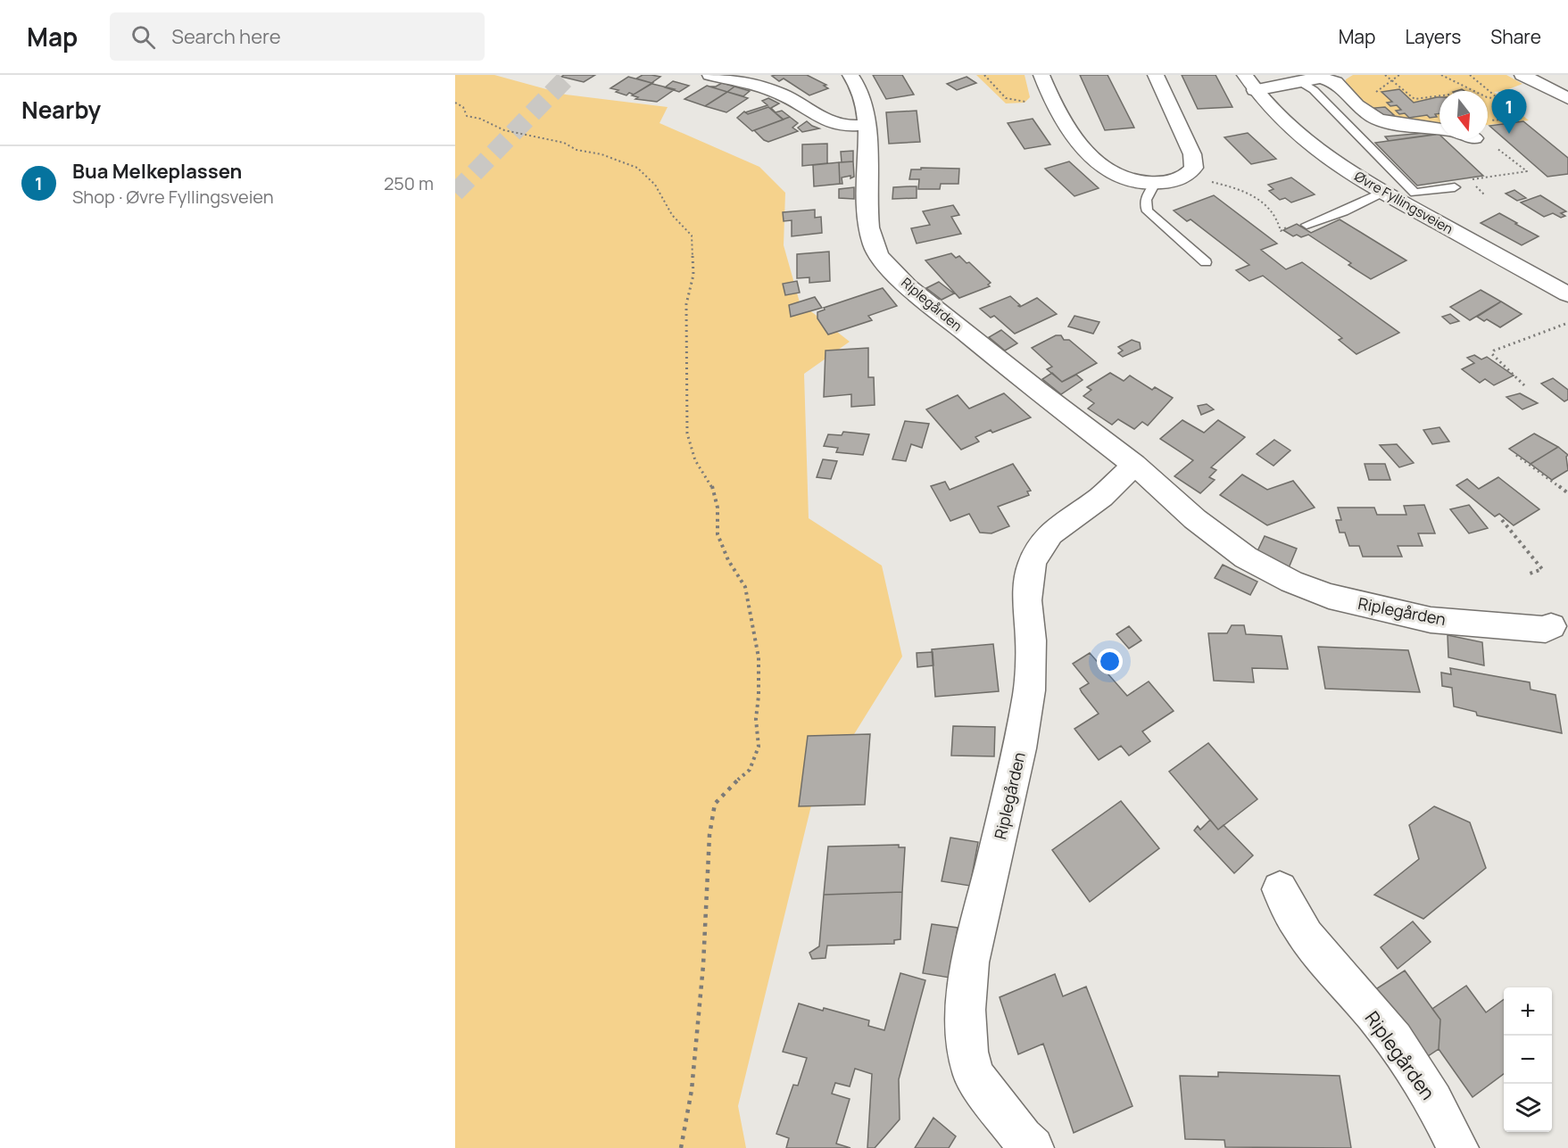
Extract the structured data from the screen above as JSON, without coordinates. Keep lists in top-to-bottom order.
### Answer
{
  "streets": {
    "street": ["Øvre Fyllingsveien", "Riplegården"]
  },
  "north": "bottom",
  "page": {
    "header": "Map",
    "search": "Search here",
    "nav": ["Map", "Layers", "Share"],
    "heading": "Nearby",
    "pins": "1",
    "list": [
      {
        "mark": "1",
        "name": "Bua Melkeplassen",
        "note": "Shop · Øvre Fyllingsveien",
        "value": "250 m"
      }
    ],
    "map_buttons": ["+", "−"]
  }
}
